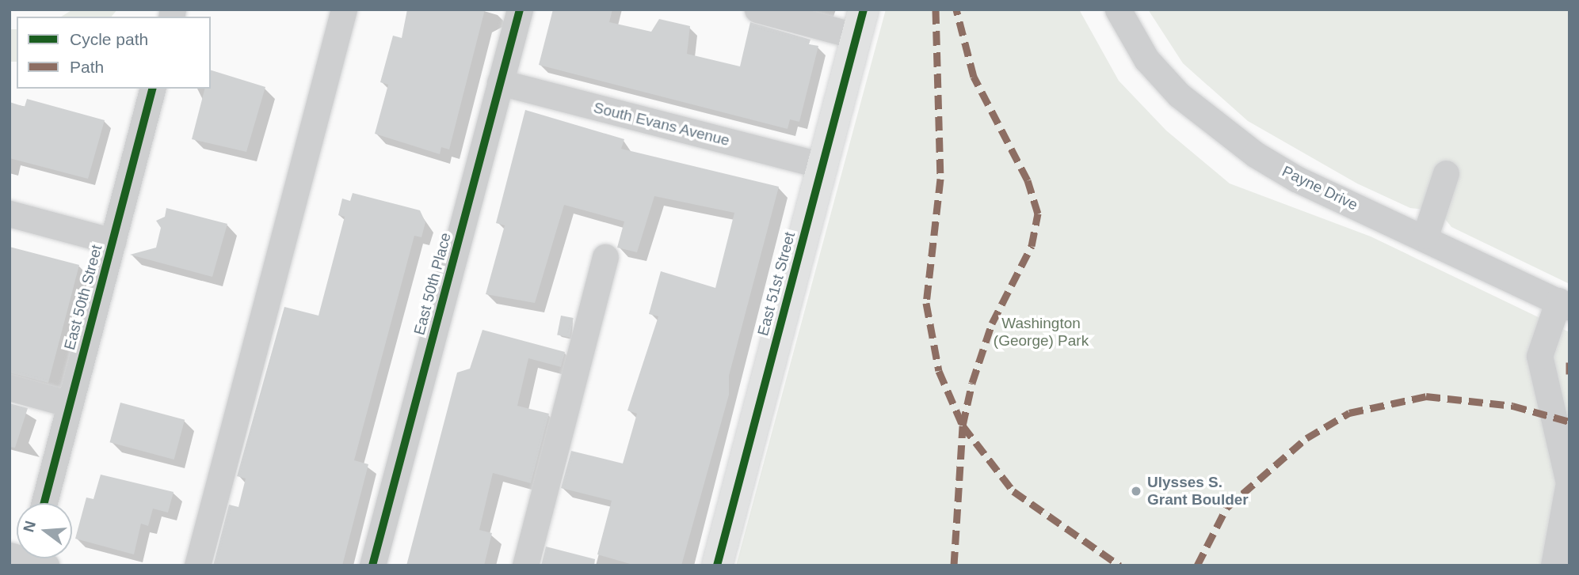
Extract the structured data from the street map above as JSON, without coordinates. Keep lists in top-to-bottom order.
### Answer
{
  "streets": {
    "main road": ["East 51st Street"],
    "street": [
      "South Evans Avenue",
      "Payne Drive",
      "East 50th Place",
      "East 50th Street"
    ]
  },
  "crossings": [
    ["South Evans Avenue", "East 50th Place"],
    ["South Evans Avenue", "East 51st Street"]
  ],
  "parks": ["Washington (George) Park"],
  "places": ["Ulysses S. Grant Boulder"],
  "legend": ["Cycle path", "Path"],
  "north": "left"
}
